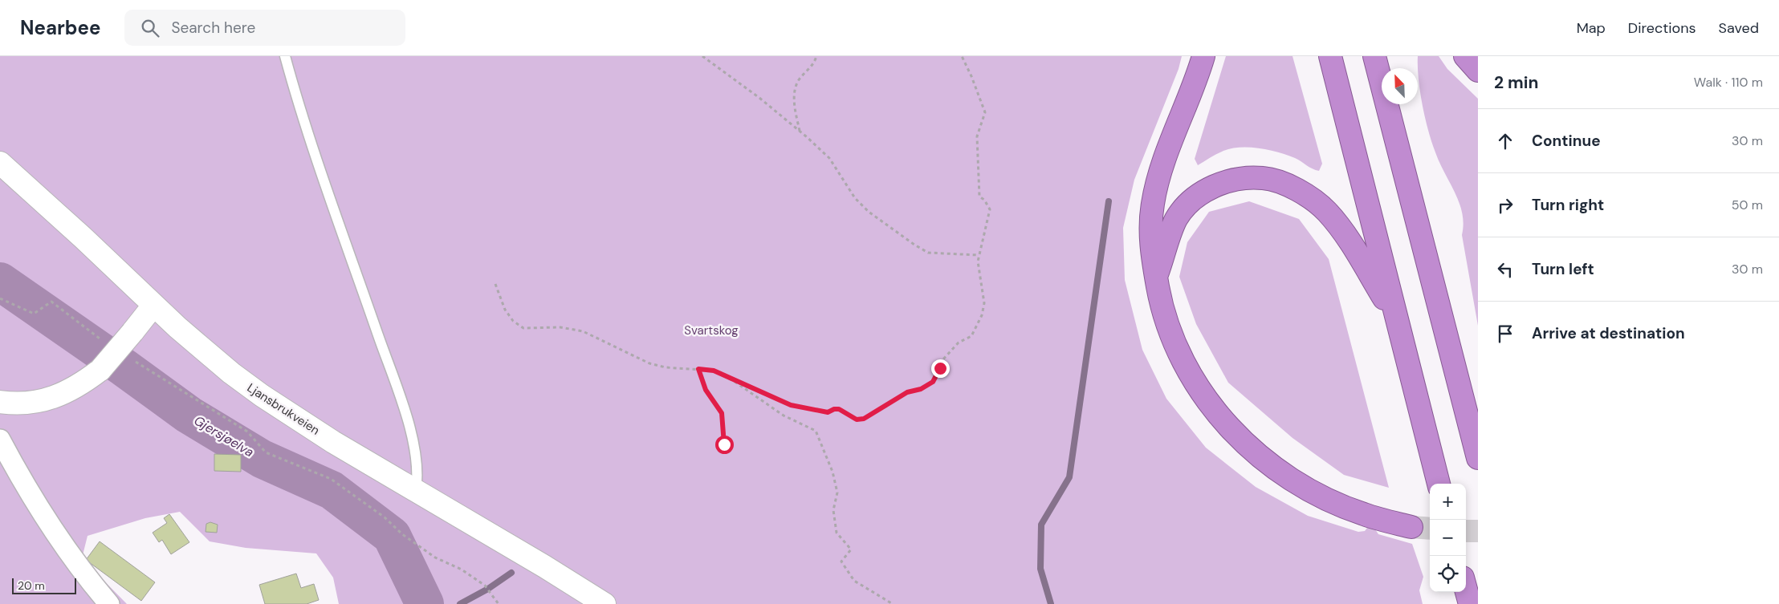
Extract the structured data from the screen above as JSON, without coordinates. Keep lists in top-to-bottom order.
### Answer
{
  "streets": {
    "main road": ["Ljansbrukveien"]
  },
  "water": ["Gjersjøelva"],
  "parks": ["Svartskog"],
  "scale_bar": "20 m",
  "north": "top left",
  "page": {
    "header": "Nearbee",
    "search": "Search here",
    "nav": ["Map", "Directions", "Saved"],
    "heading": ["2 min", "Walk · 110 m"],
    "list": [
      ["Continue", "30 m"],
      ["Turn right", "50 m"],
      ["Turn left", "30 m"],
      "Arrive at destination"
    ],
    "map_buttons": ["+", "−"],
    "scale": "20 m"
  }
}
